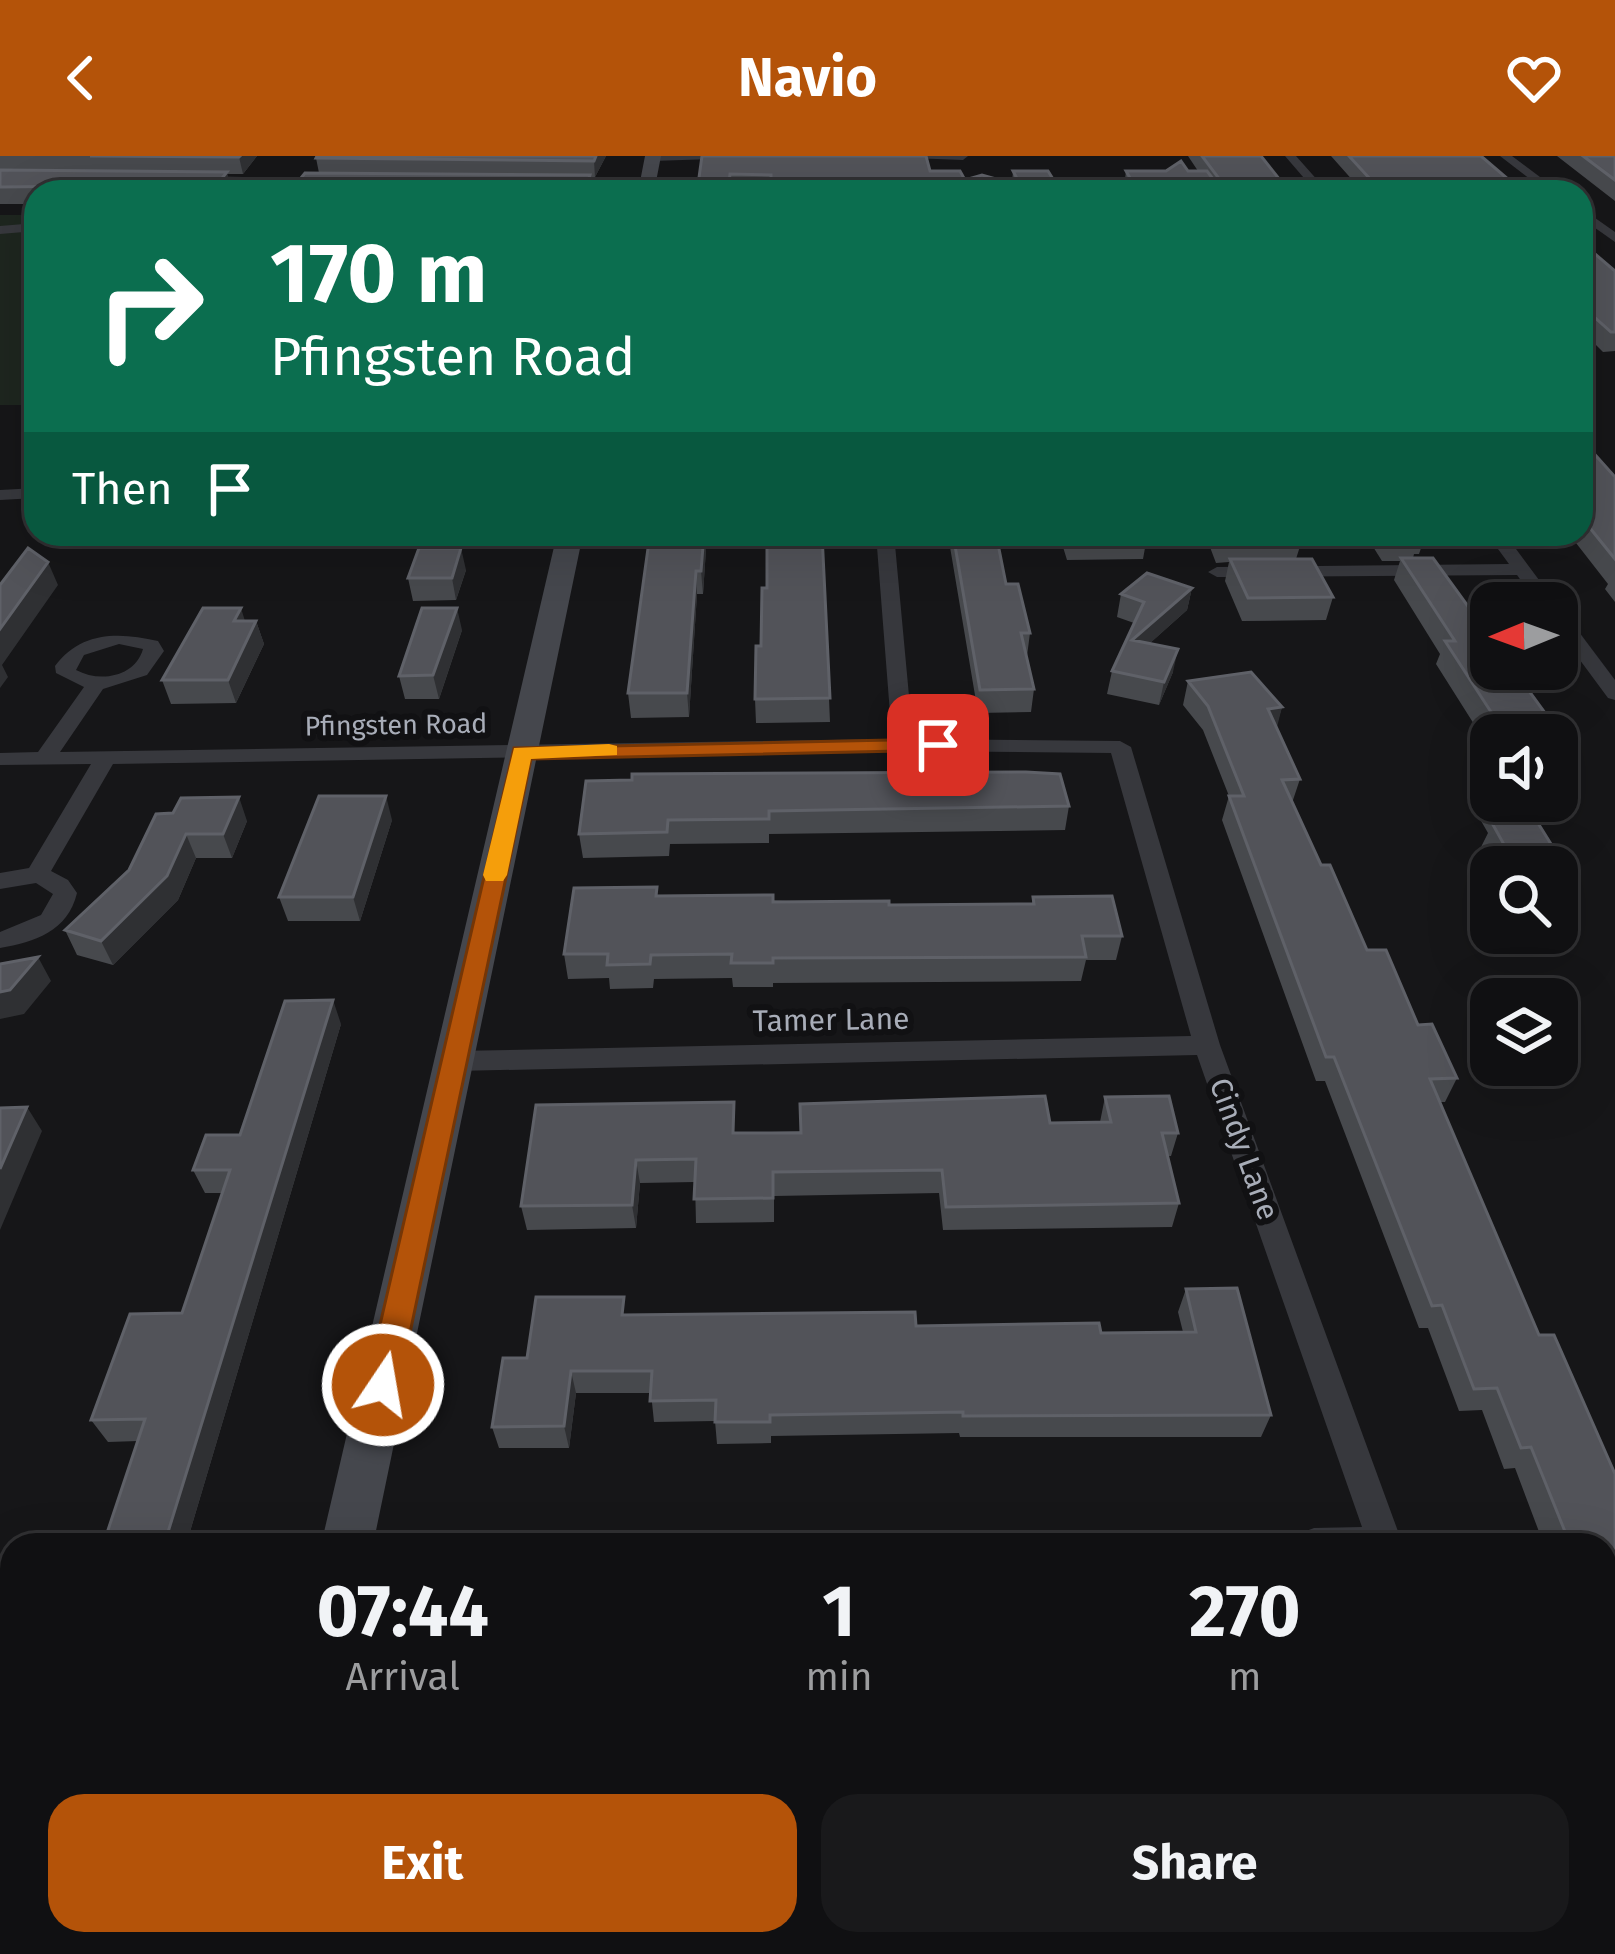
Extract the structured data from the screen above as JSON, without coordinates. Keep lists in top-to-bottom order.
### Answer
{
  "streets": {
    "street": ["Pfingsten Road", "Tamer Lane", "Cindy Lane"]
  },
  "crossings": [
    ["Pfingsten Road", "Cindy Lane"],
    ["Tamer Lane", "Cindy Lane"]
  ],
  "north": "left",
  "page": {
    "header": "Navio",
    "turn": ["170 m", "Pfingsten Road"],
    "then": "Then",
    "eta": [
      "07:44",
      "Arrival",
      "1",
      "min",
      "270",
      "m"
    ],
    "buttons": ["Exit", "Share"]
  }
}
